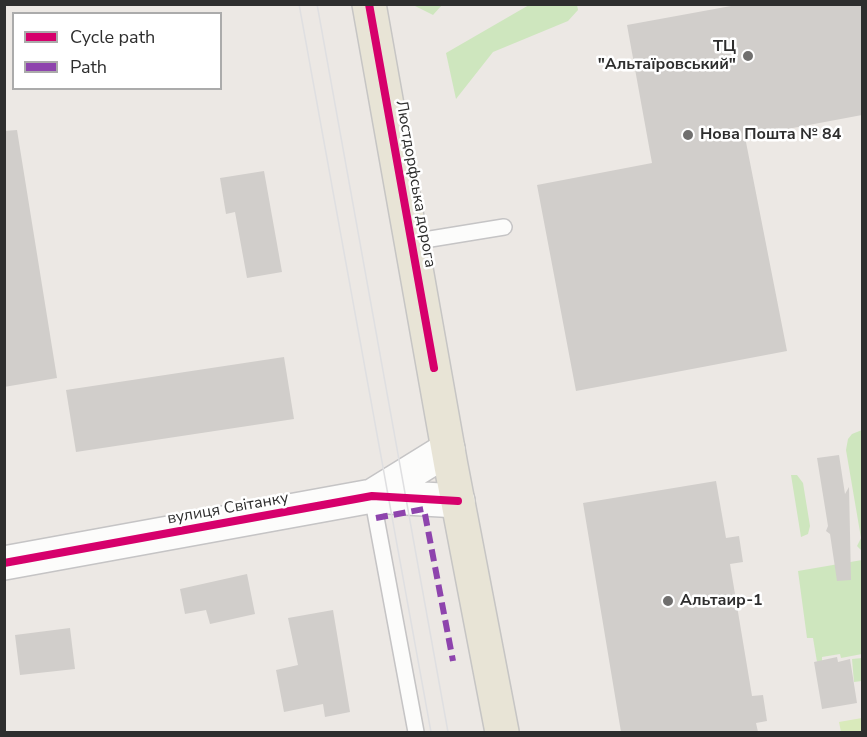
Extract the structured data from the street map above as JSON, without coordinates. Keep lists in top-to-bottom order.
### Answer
{
  "streets": {
    "main road": ["Люстдорфська дорога"],
    "street": ["вулиця Світанку"]
  },
  "crossings": [
    ["Люстдорфська дорога", "вулиця Світанку"]
  ],
  "places": ["ТЦ \"Альтаїровський\"", "Нова Пошта № 84", "Альтаир-1"],
  "legend": ["Cycle path", "Path"]
}
